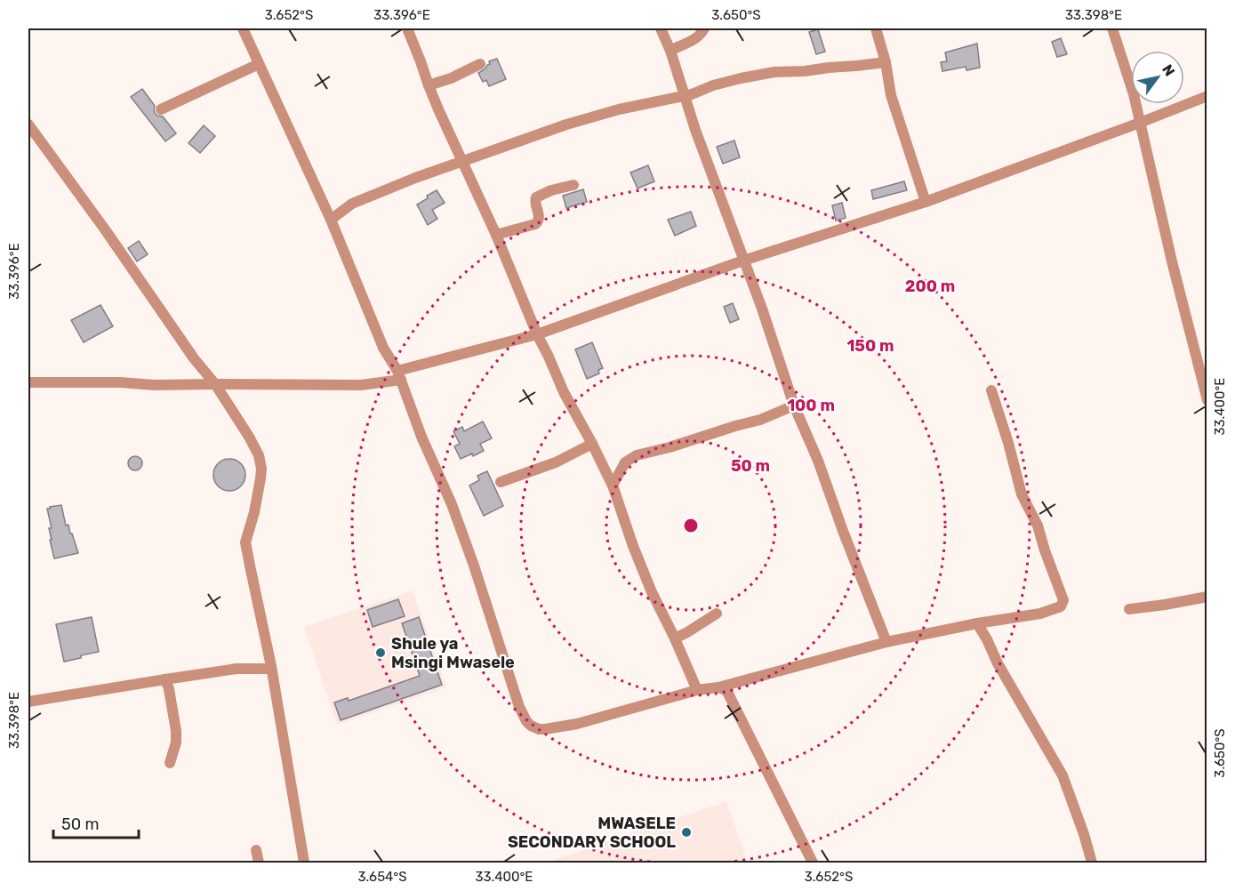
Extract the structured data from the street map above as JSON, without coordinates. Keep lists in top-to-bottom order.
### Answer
{
  "places": ["Shule ya Msingi Mwasele", "MWASELE SECONDARY SCHOOL"],
  "scale_bar": "50 m",
  "north": "top right",
  "coordinates": [
    "3.652°S",
    "33.396°E",
    "3.650°S",
    "33.398°E",
    "33.400°E",
    "3.654°S"
  ],
  "rings": [
    "200 m",
    "150 m",
    "100 m",
    "50 m"
  ]
}
